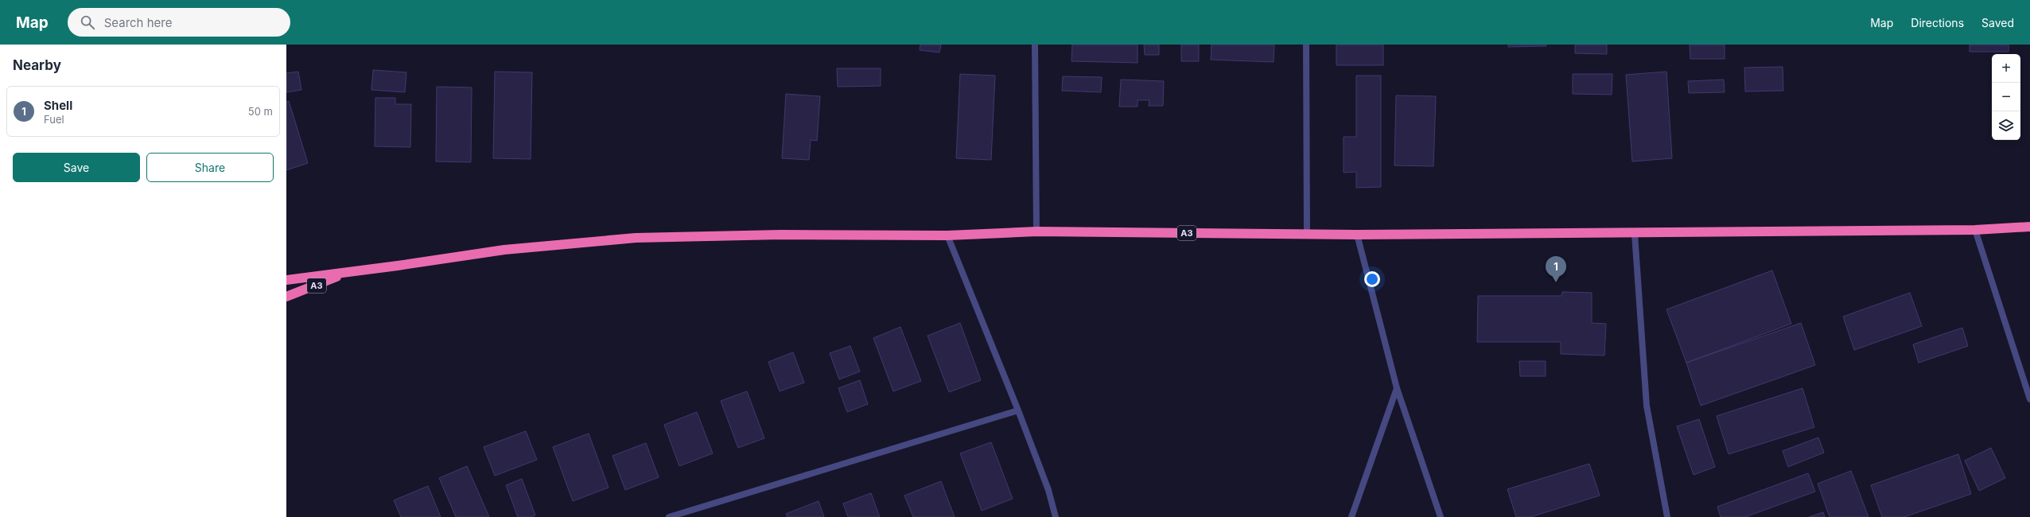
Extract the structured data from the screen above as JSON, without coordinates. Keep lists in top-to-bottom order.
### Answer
{
  "streets": {
    "highway": ["A3"]
  },
  "page": {
    "header": "Map",
    "search": "Search here",
    "nav": ["Map", "Directions", "Saved"],
    "heading": "Nearby",
    "map_buttons": ["+", "−"],
    "list": [
      {
        "mark": "1",
        "name": "Shell",
        "note": "Fuel",
        "value": "50 m"
      }
    ],
    "buttons": ["Save", "Share"],
    "pins": "1"
  }
}
